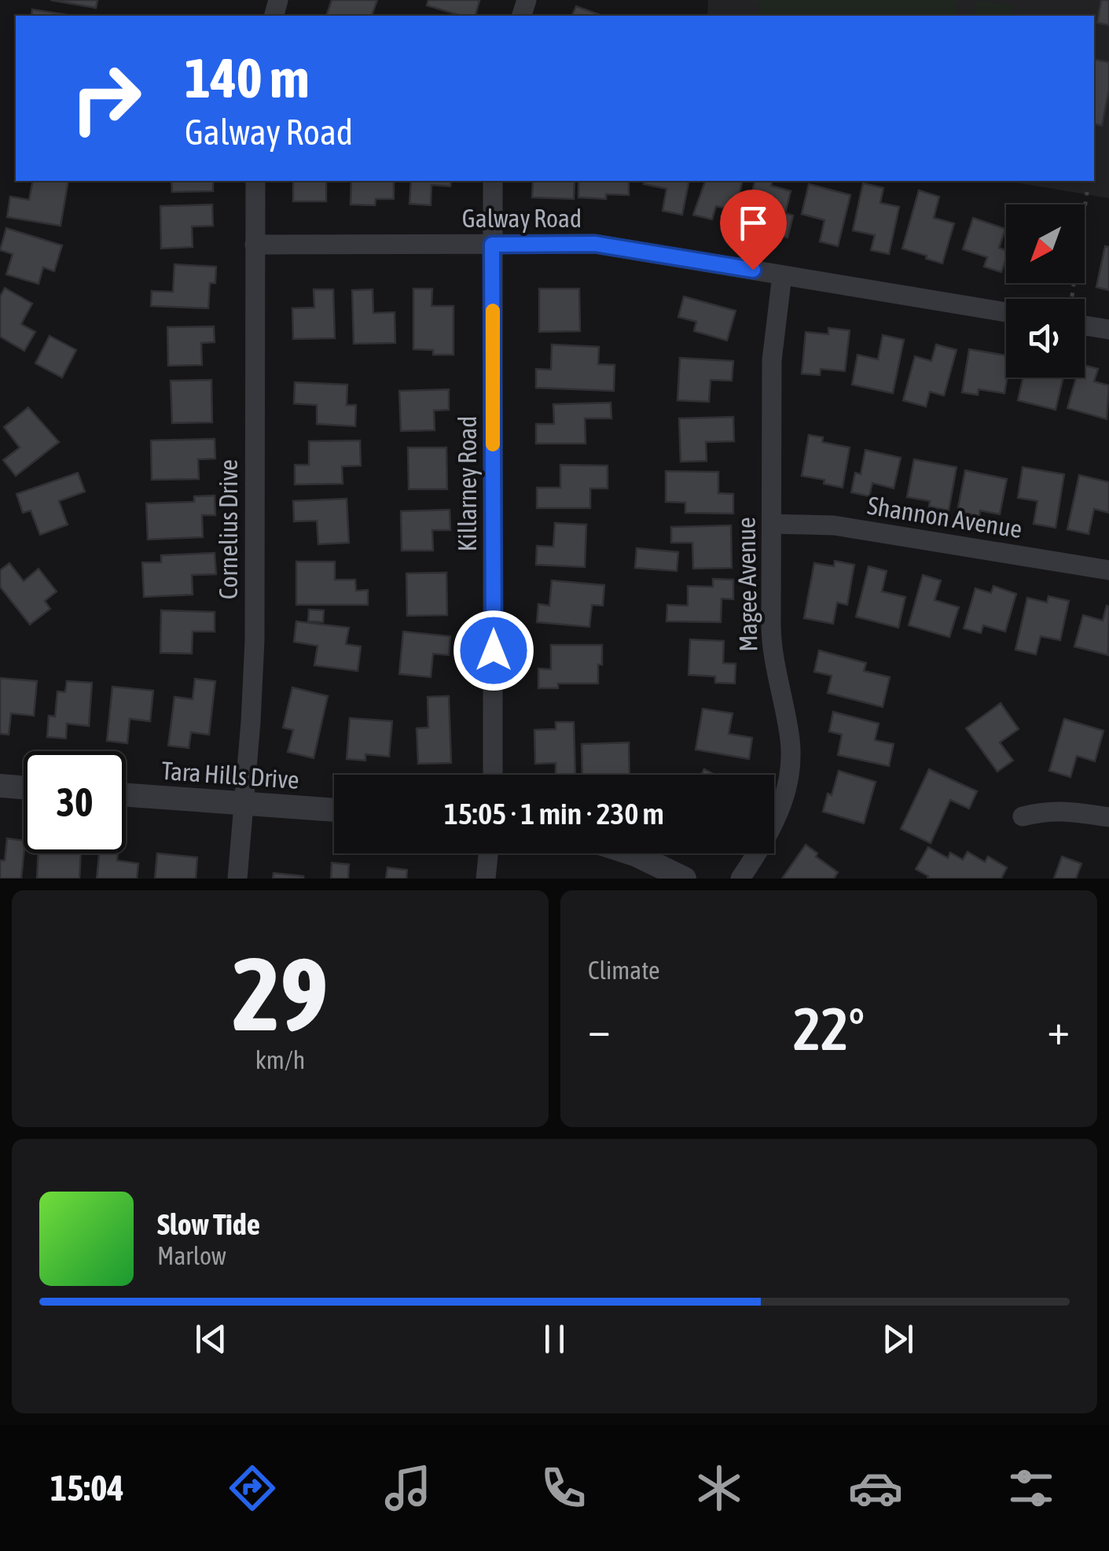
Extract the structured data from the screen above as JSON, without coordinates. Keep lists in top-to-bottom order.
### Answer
{
  "streets": {
    "street": [
      "Galway Road",
      "Killarney Road",
      "Shannon Avenue",
      "Cornelius Drive",
      "Magee Avenue",
      "Tara Hills Drive"
    ]
  },
  "crossings": [
    ["Galway Road", "Killarney Road"],
    ["Galway Road", "Cornelius Drive"],
    ["Galway Road", "Magee Avenue"],
    ["Shannon Avenue", "Magee Avenue"],
    ["Cornelius Drive", "Tara Hills Drive"]
  ],
  "north": "bottom left",
  "page": {
    "turn": ["140 m", "Galway Road"],
    "limit": "30",
    "trip": "15:05 · 1 min · 230 m",
    "tile": [
      ["29", "km/h"],
      "Climate"
    ],
    "heat": ["−", "22°", "+"],
    "song": ["Slow Tide", "Marlow"],
    "tabs": "15:04"
  }
}
